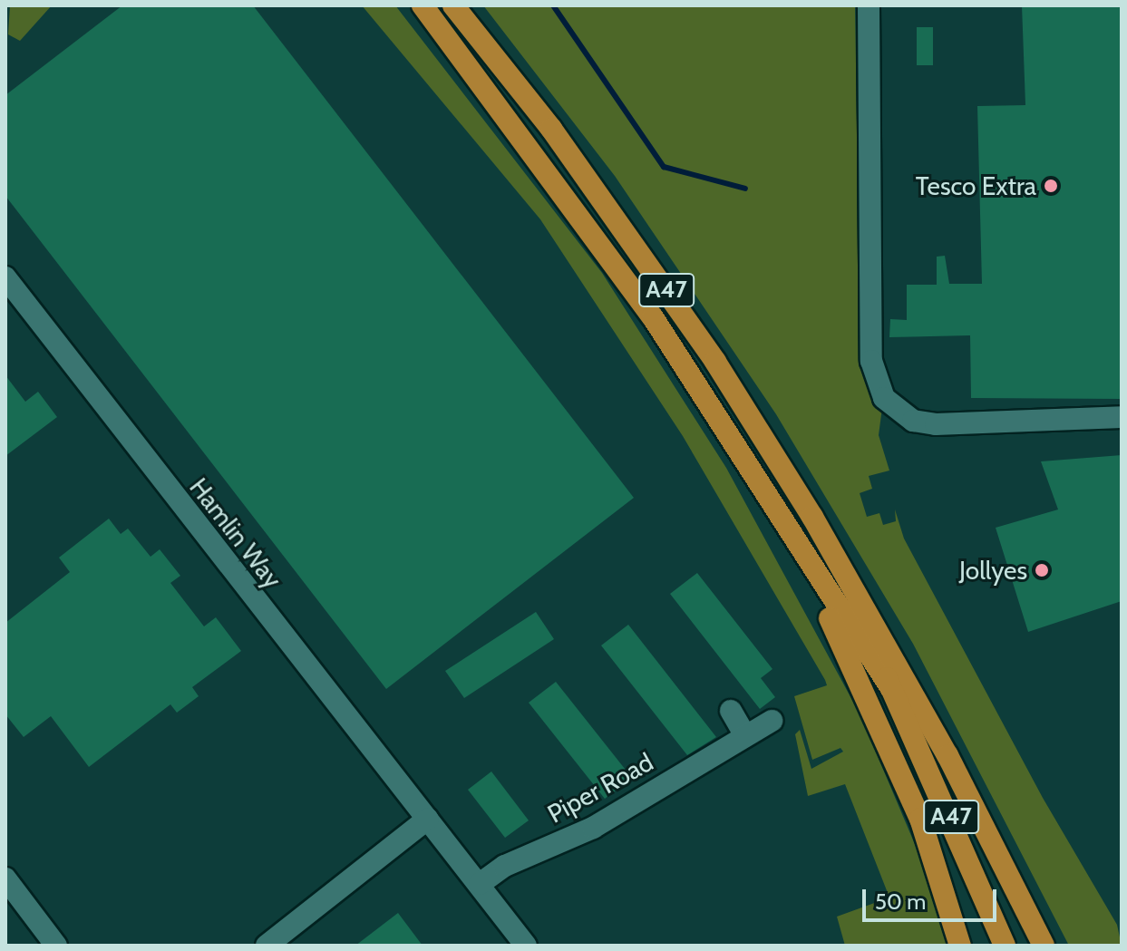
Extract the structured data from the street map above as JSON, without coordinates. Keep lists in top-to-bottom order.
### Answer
{
  "streets": {
    "highway": ["A47"],
    "street": ["Hamlin Way", "Piper Road"]
  },
  "crossings": [
    ["Hamlin Way", "Piper Road"]
  ],
  "places": ["Tesco Extra", "Jollyes"],
  "scale_bar": "50 m"
}
